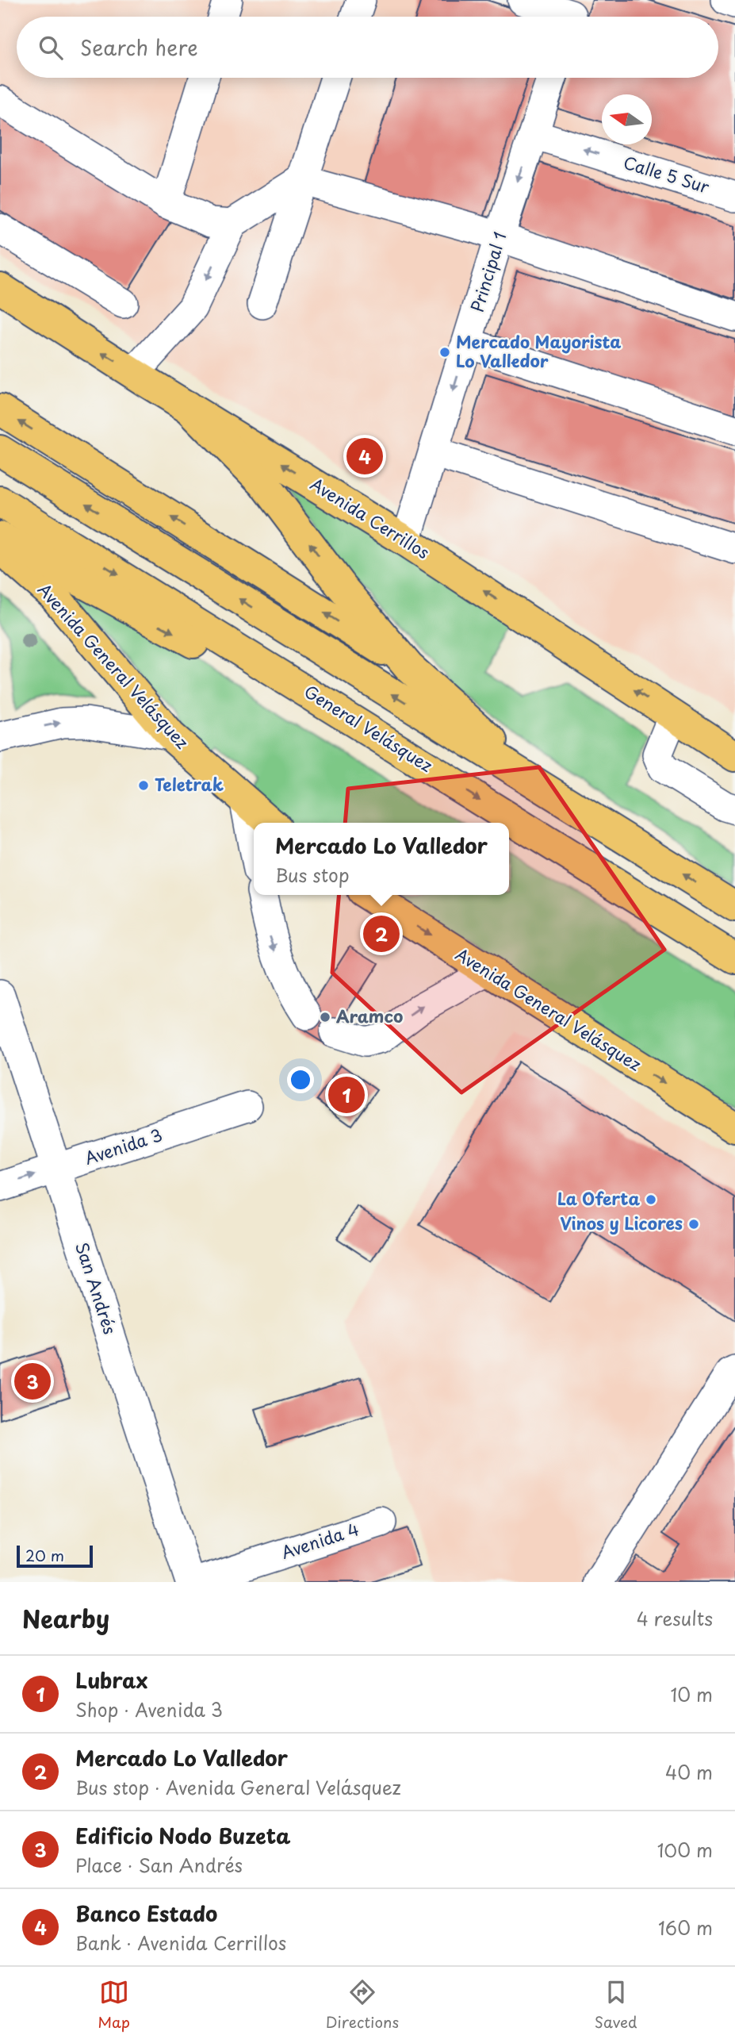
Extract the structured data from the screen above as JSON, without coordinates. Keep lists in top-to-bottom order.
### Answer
{
  "streets": {
    "main road": ["Avenida Cerrillos", "Avenida General Velásquez", "General Velásquez"],
    "street": [
      "Calle 5 Sur",
      "Principal 1",
      "Avenida 3",
      "San Andrés",
      "Avenida 4"
    ]
  },
  "crossings": [
    ["Calle 5 Sur", "Principal 1"],
    ["Principal 1", "Avenida Cerrillos"],
    ["Avenida 3", "San Andrés"]
  ],
  "places": [
    "Mercado Mayorista Lo Valledor",
    "Teletrak",
    "Aramco",
    "La Oferta",
    "Vinos y Licores"
  ],
  "scale_bar": "20 m",
  "north": "left",
  "page": {
    "search": "Search here",
    "pins": [
      "4",
      "2",
      "1",
      "3"
    ],
    "popup": ["Mercado Lo Valledor", "Bus stop"],
    "scale": "20 m",
    "heading": ["Nearby", "4 results"],
    "list": [
      {
        "mark": "1",
        "name": "Lubrax",
        "note": "Shop · Avenida 3",
        "value": "10 m"
      },
      {
        "mark": "2",
        "name": "Mercado Lo Valledor",
        "note": "Bus stop · Avenida General Velásquez",
        "value": "40 m"
      },
      {
        "mark": "3",
        "name": "Edificio Nodo Buzeta",
        "note": "Place · San Andrés",
        "value": "100 m"
      },
      {
        "mark": "4",
        "name": "Banco Estado",
        "note": "Bank · Avenida Cerrillos",
        "value": "160 m"
      }
    ],
    "nav": ["Map", "Directions", "Saved"]
  }
}
